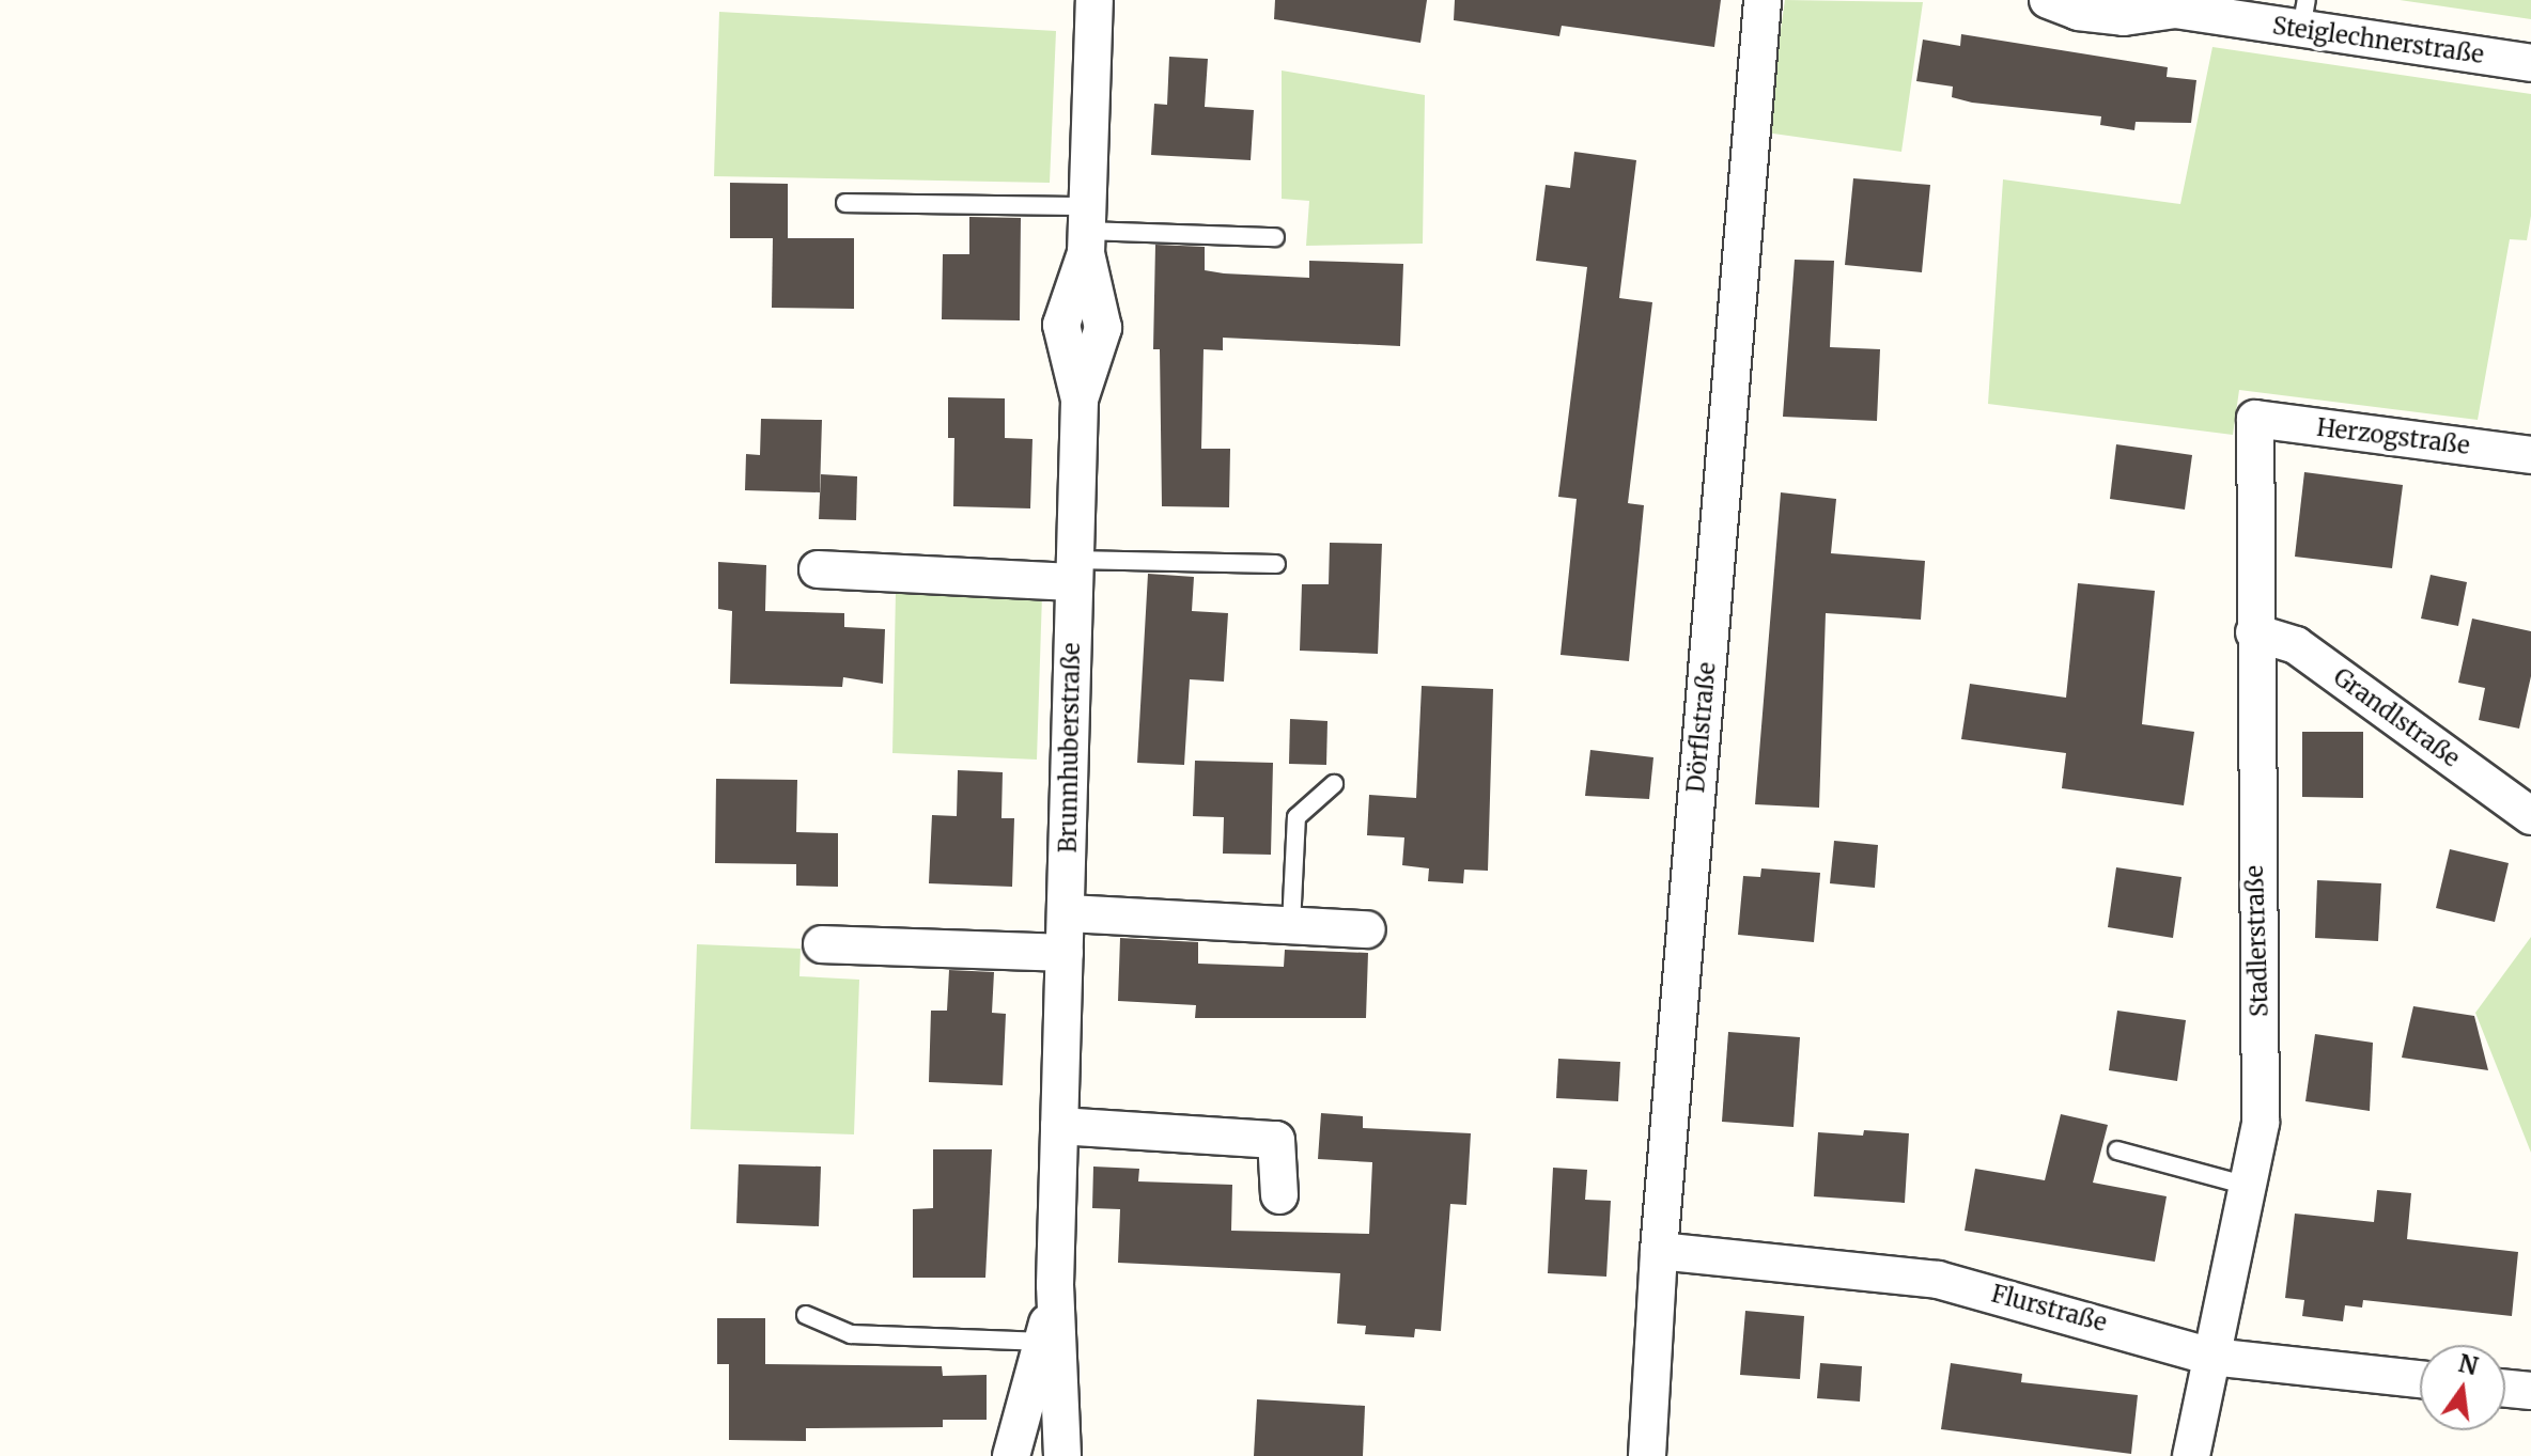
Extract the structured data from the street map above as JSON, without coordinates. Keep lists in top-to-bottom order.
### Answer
{
  "streets": {
    "street": [
      "Steiglechnerstraße",
      "Herzogstraße",
      "Grandlstraße",
      "Dörflstraße",
      "Brunnhuberstraße",
      "Stadlerstraße",
      "Flurstraße"
    ]
  },
  "crossings": [
    ["Herzogstraße", "Stadlerstraße"],
    ["Grandlstraße", "Stadlerstraße"],
    ["Dörflstraße", "Flurstraße"],
    ["Stadlerstraße", "Flurstraße"]
  ],
  "north": "top"
}
